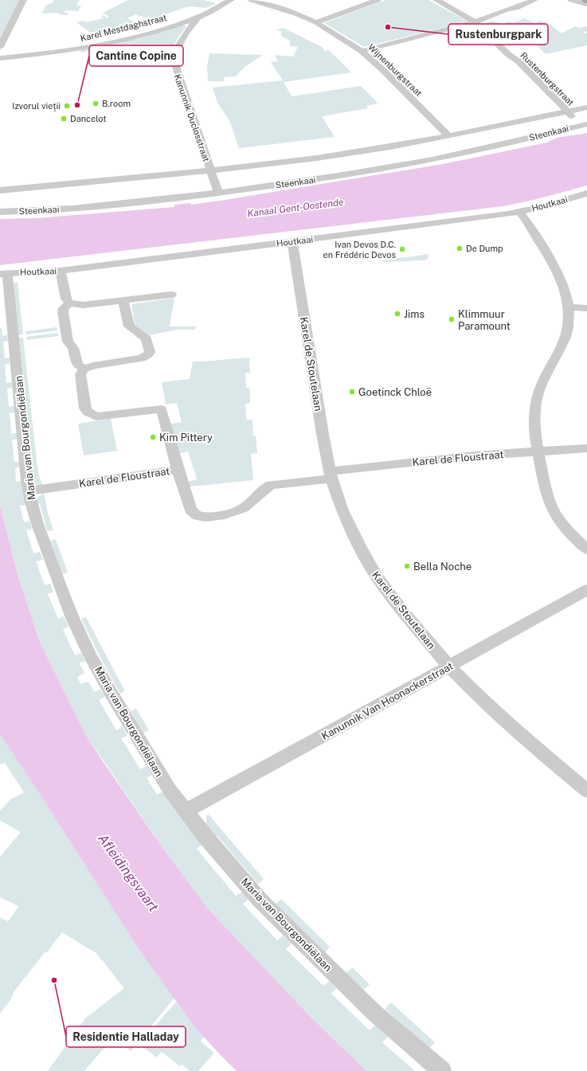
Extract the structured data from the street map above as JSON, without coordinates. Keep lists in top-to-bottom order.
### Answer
{
  "streets": {
    "street": [
      "Karel Mestdaghstraat",
      "Wijnenburgstraat",
      "Rustenburgstraat",
      "Kanunnik Duclosstraat",
      "Steenkaai",
      "Houtkaai",
      "Karel de Stoutelaan",
      "Maria van Bourgondiëlaan",
      "Karel de Floustraat",
      "Kanunnik Van Hoonackerstraat"
    ]
  },
  "crossings": [
    ["Karel Mestdaghstraat", "Kanunnik Duclosstraat"],
    ["Wijnenburgstraat", "Steenkaai"],
    ["Rustenburgstraat", "Steenkaai"],
    ["Kanunnik Duclosstraat", "Steenkaai"],
    ["Houtkaai", "Karel de Stoutelaan"],
    ["Houtkaai", "Maria van Bourgondiëlaan"],
    ["Karel de Stoutelaan", "Karel de Floustraat"],
    ["Karel de Stoutelaan", "Kanunnik Van Hoonackerstraat"],
    ["Maria van Bourgondiëlaan", "Karel de Floustraat"],
    ["Maria van Bourgondiëlaan", "Kanunnik Van Hoonackerstraat"]
  ],
  "water": ["Kanaal Gent-Oostende", "Afleidingsvaart"],
  "places": [
    "Rustenburgpark",
    "B.room",
    "Cantine Copine",
    "Izvorul vieţii",
    "Dancelot",
    "De Dump",
    "Ivan Devos D.C. en Frédéric Devos",
    "Jims",
    "Klimmuur Paramount",
    "Goetinck Chloë",
    "Kim Pittery",
    "Bella Noche",
    "Residentie Halladay"
  ]
}
